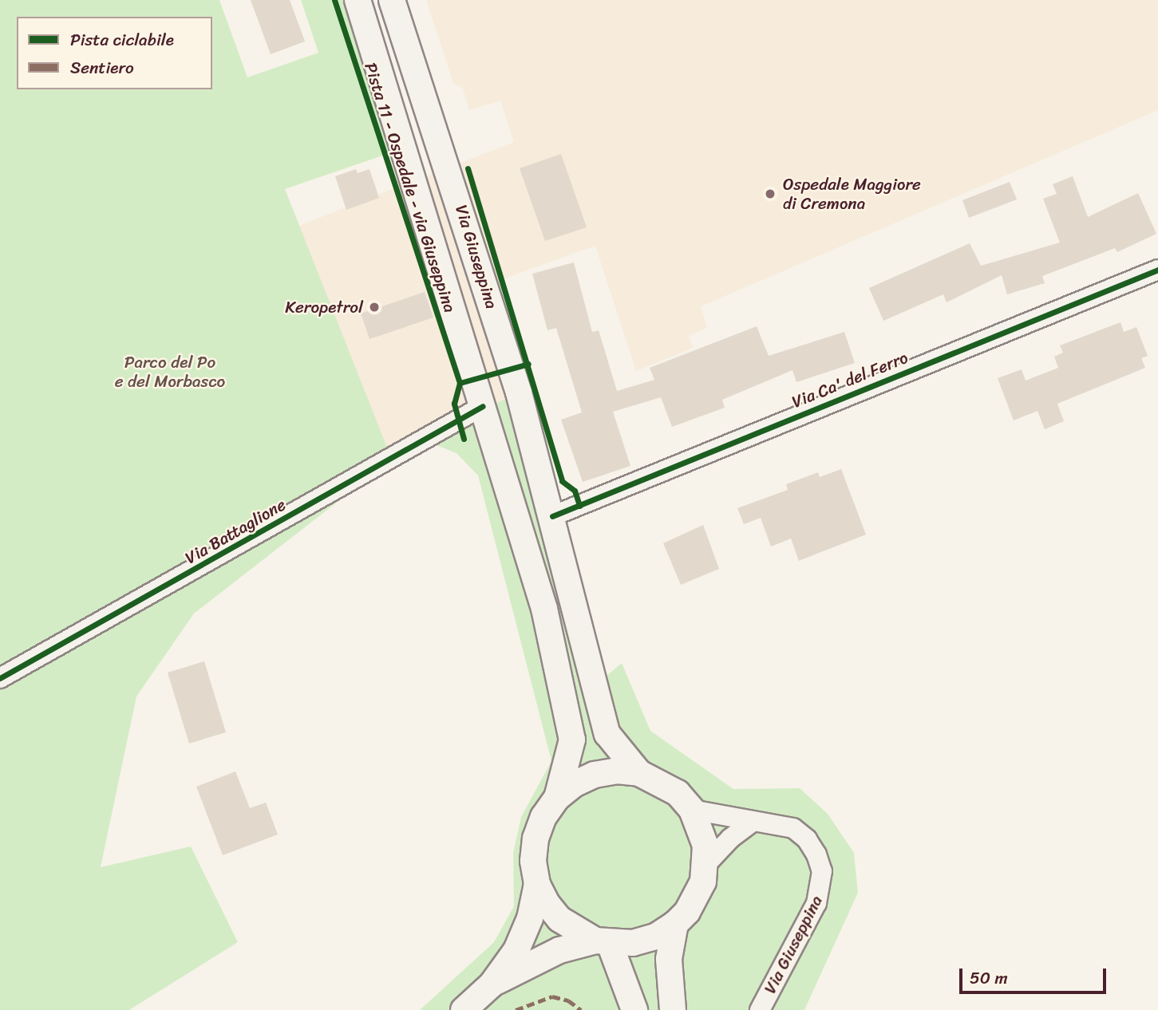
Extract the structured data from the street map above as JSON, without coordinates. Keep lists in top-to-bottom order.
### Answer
{
  "streets": {
    "main road": ["Via Giuseppina"],
    "street": ["Via Ca' del Ferro", "Via Battaglione"],
    "cycle path": ["Pista 11 - Ospedale - via Giuseppina"]
  },
  "crossings": [
    ["Via Giuseppina", "Via Ca' del Ferro"]
  ],
  "parks": ["Parco del Po e del Morbasco"],
  "places": ["Ospedale Maggiore di Cremona", "Keropetrol"],
  "legend": ["Pista ciclabile", "Sentiero"],
  "scale_bar": "50 m"
}
